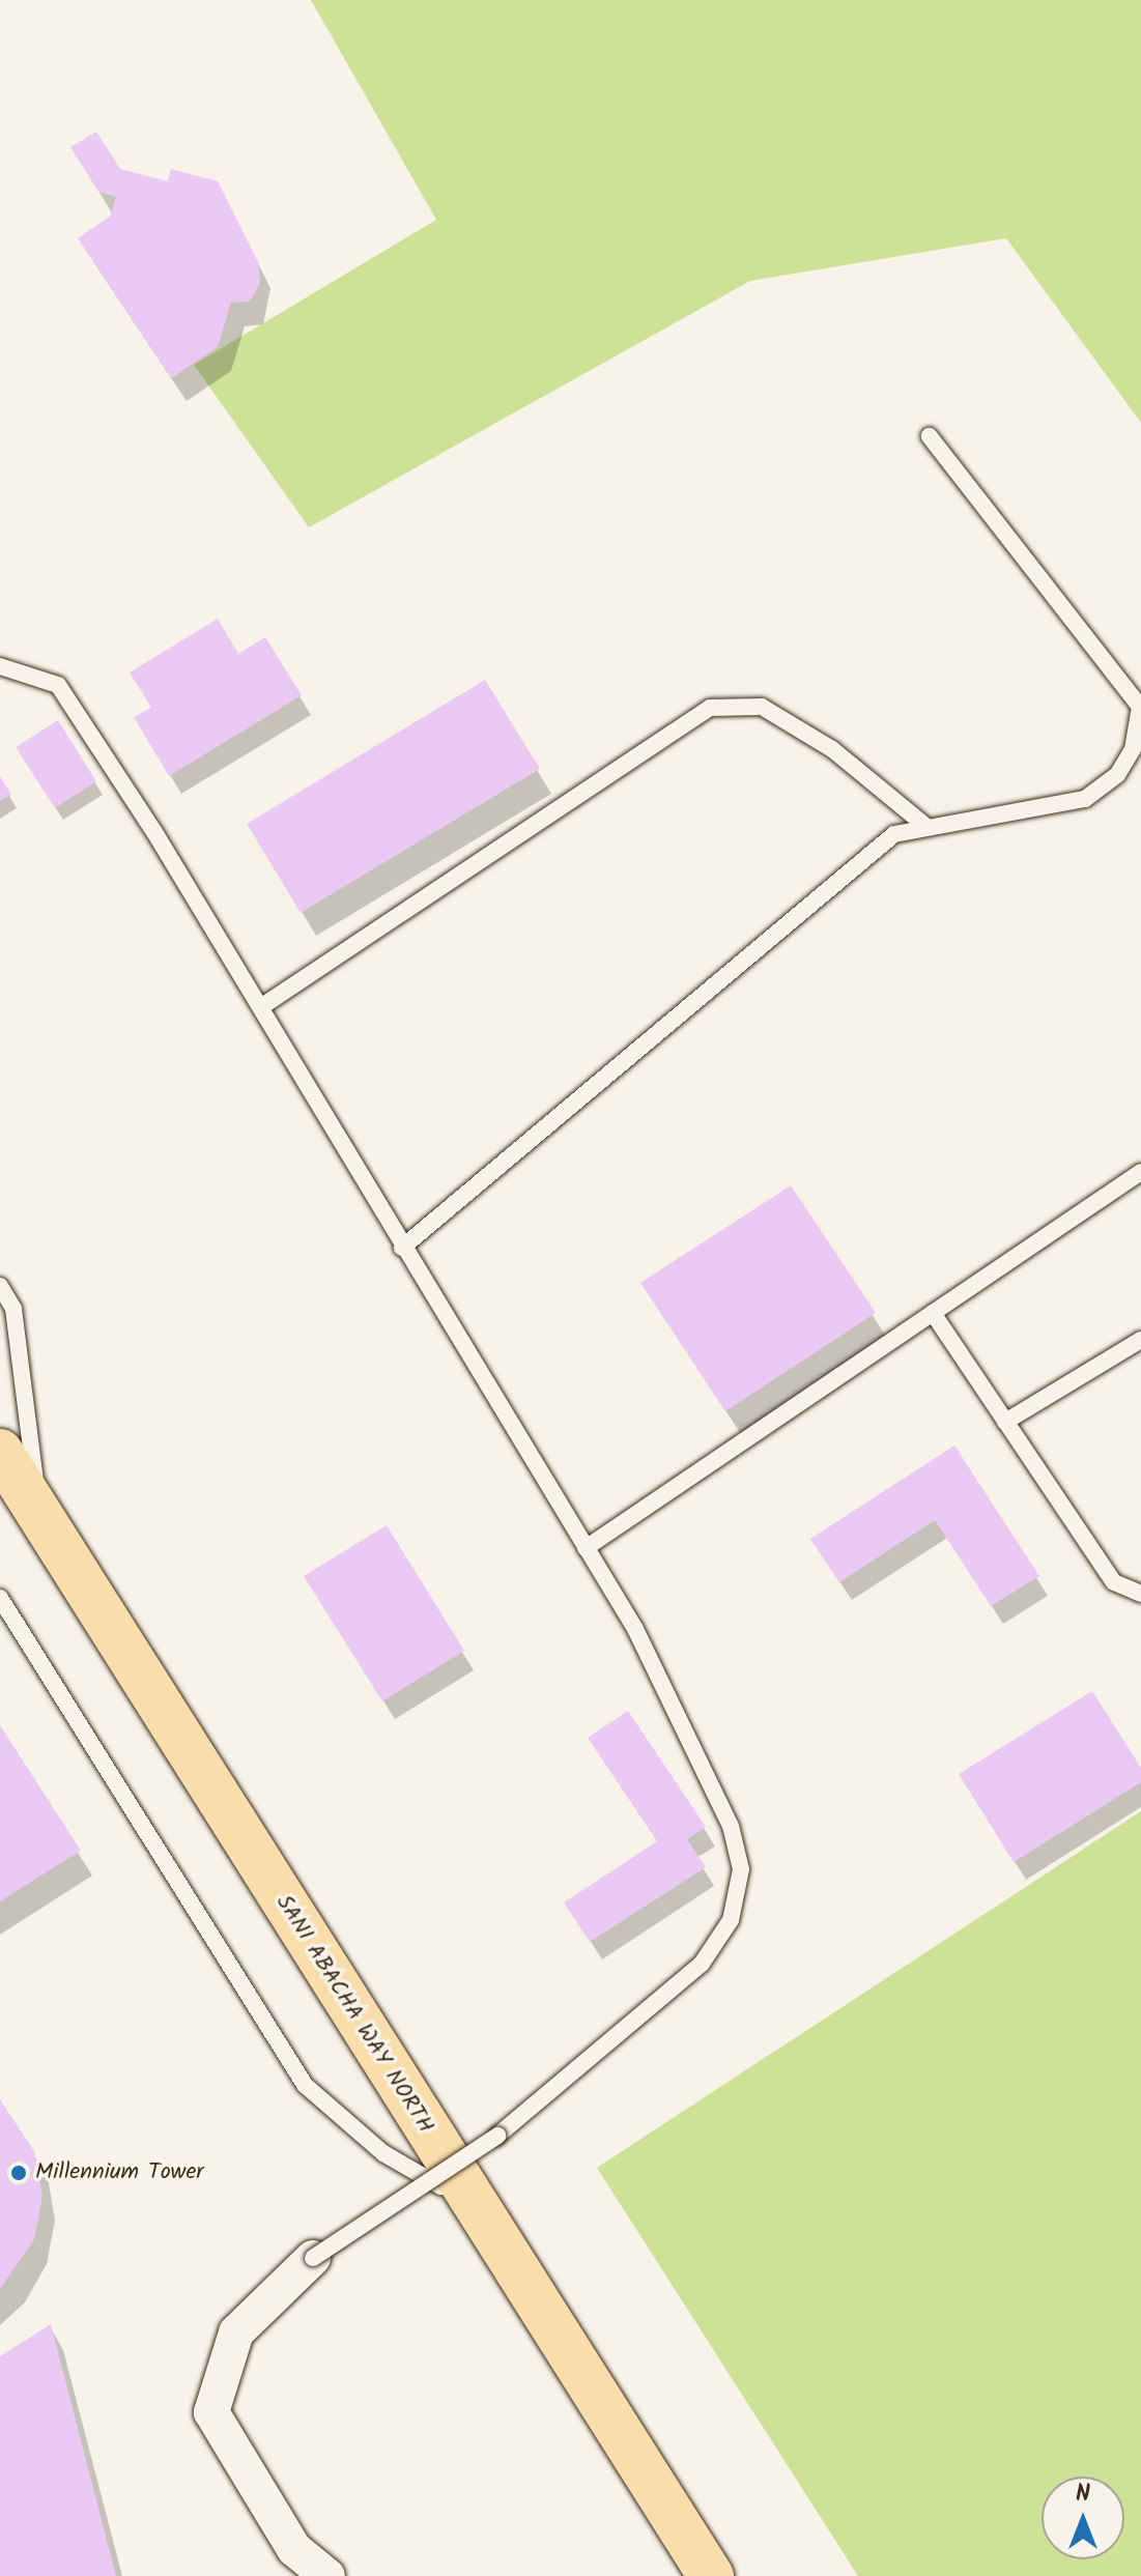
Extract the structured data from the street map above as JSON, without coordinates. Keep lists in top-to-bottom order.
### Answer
{
  "streets": {
    "highway": ["SANI ABACHA WAY NORTH"]
  },
  "places": ["Millennium Tower"],
  "north": "top"
}
